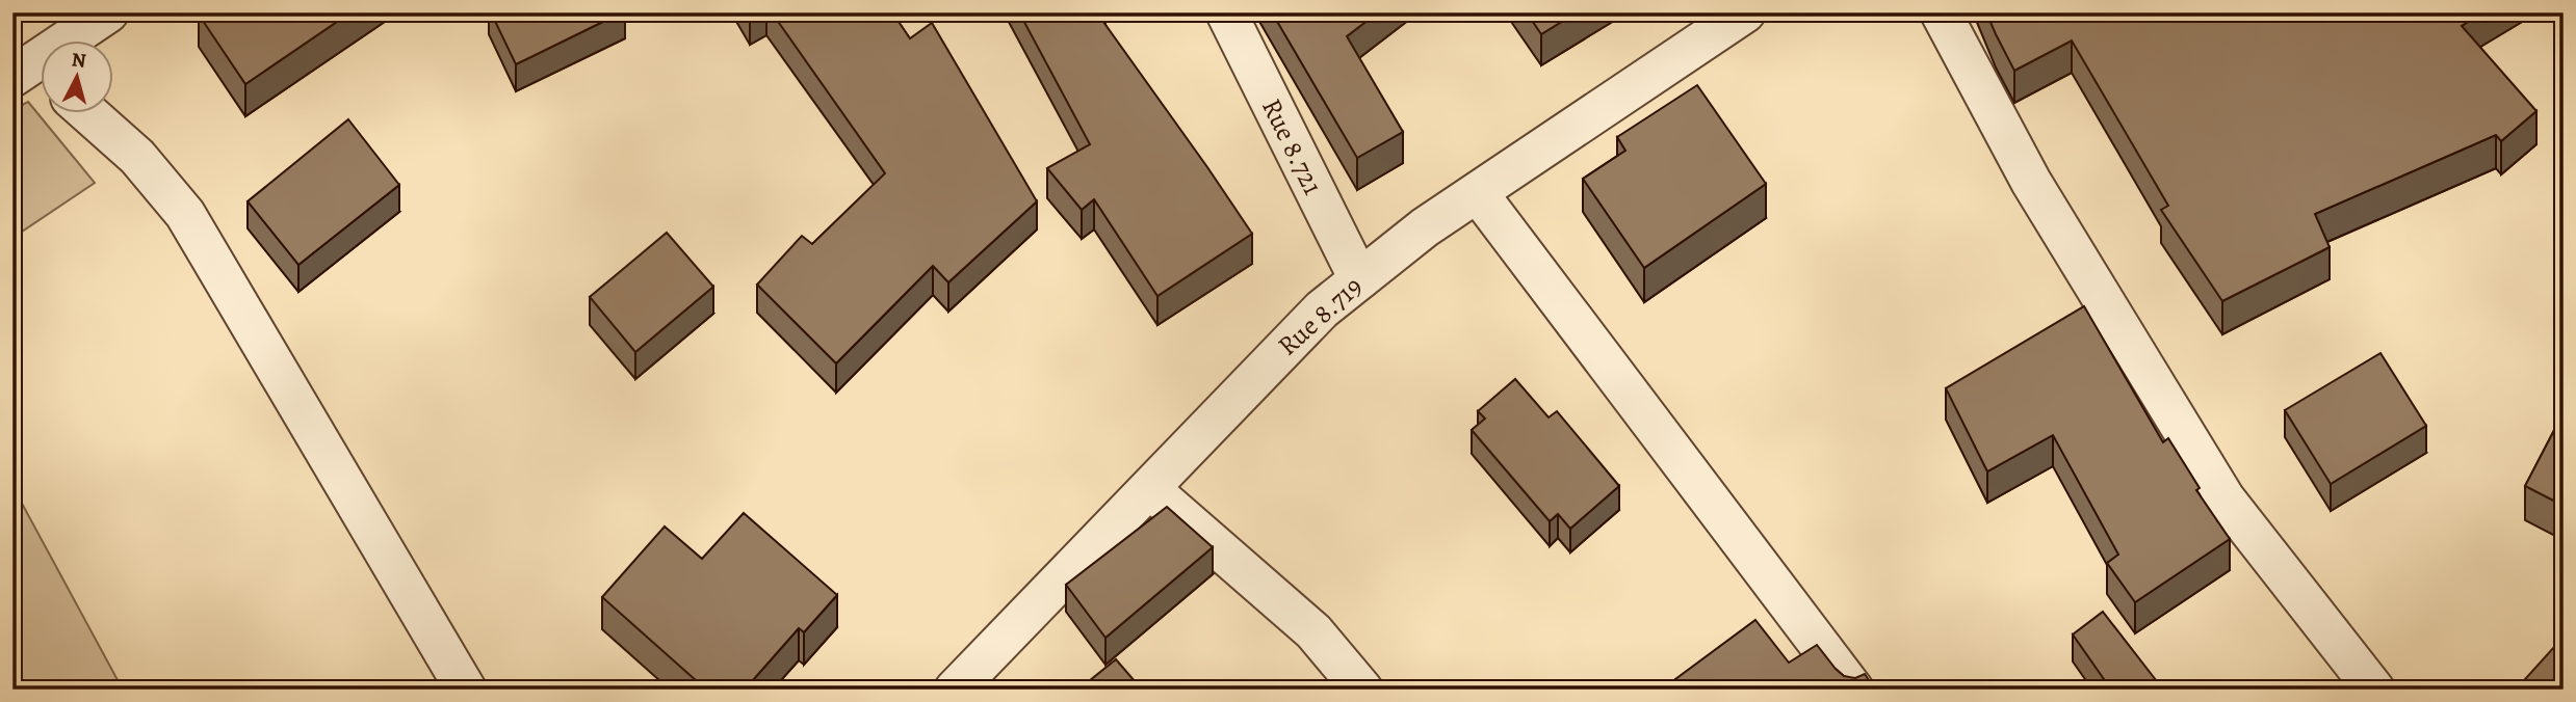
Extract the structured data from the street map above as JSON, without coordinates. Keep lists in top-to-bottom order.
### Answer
{
  "streets": {
    "street": ["Rue 8.721", "Rue 8.719"]
  },
  "crossings": [
    ["Rue 8.721", "Rue 8.719"]
  ],
  "north": "top"
}
